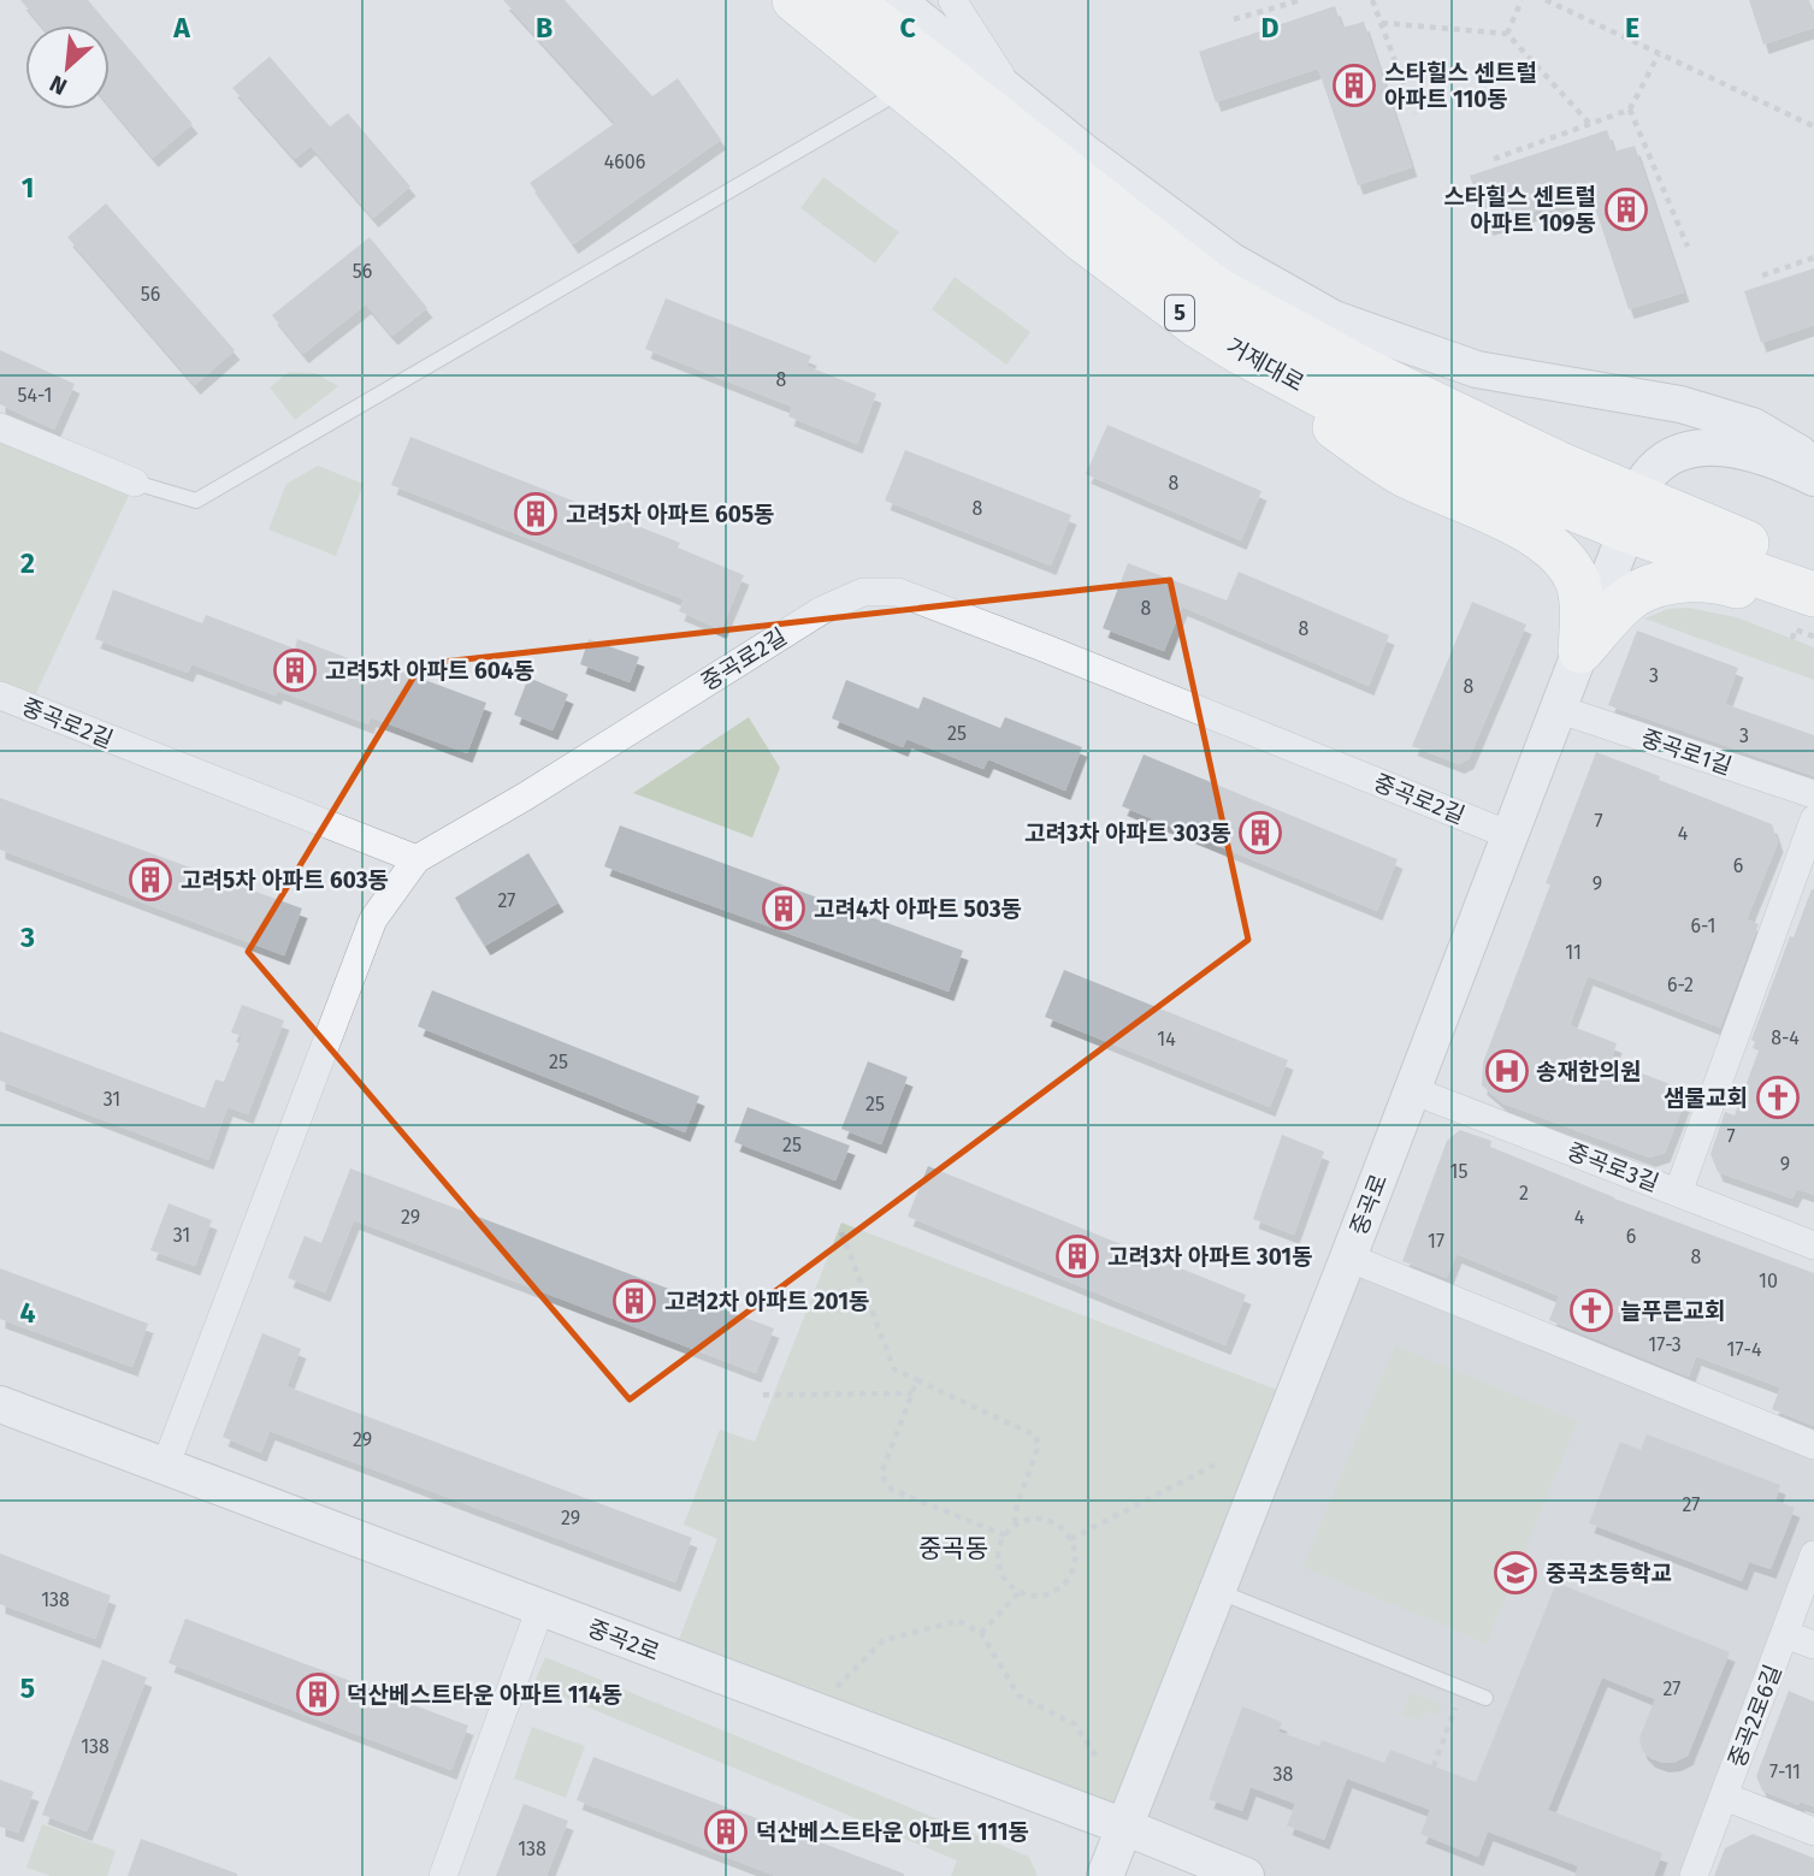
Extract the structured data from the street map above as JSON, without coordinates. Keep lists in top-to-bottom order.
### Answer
{
  "streets": {
    "main road": ["5", "거제대로"],
    "street": [
      "중곡로2길",
      "중곡로1길",
      "중곡로3길",
      "중곡로",
      "중곡2로",
      "중곡2로6길"
    ]
  },
  "crossings": [
    ["거제대로", "중곡로"],
    ["중곡로2길", "중곡로"],
    ["중곡로1길", "중곡로"],
    ["중곡로3길", "중곡로"],
    ["중곡로", "중곡2로"]
  ],
  "districts": ["중곡동"],
  "places": {
    "building": [
      "스타힐스 센트럴 아파트 110동",
      "스타힐스 센트럴 아파트 109동",
      "고려5차 아파트 605동",
      "고려5차 아파트 604동",
      "고려3차 아파트 303동",
      "고려5차 아파트 603동",
      "고려4차 아파트 503동",
      "고려3차 아파트 301동",
      "고려2차 아파트 201동",
      "덕산베스트타운 아파트 114동",
      "덕산베스트타운 아파트 111동"
    ],
    "hospital": ["송재한의원"],
    "church": ["샘물교회", "늘푸른교회"],
    "school or university": ["중곡초등학교"]
  },
  "house_numbers": [
    "4606",
    "56",
    "56",
    "8",
    "54-1",
    "8",
    "8",
    "8",
    "8",
    "3",
    "8",
    "25",
    "3",
    "7",
    "4",
    "6",
    "9",
    "27",
    "6-1",
    "11",
    "6-2",
    "8-4",
    "14",
    "25",
    "31",
    "25",
    "7",
    "25",
    "9",
    "15",
    "2",
    "29",
    "4",
    "31",
    "6",
    "17",
    "8",
    "10",
    "17-3",
    "17-4",
    "29",
    "27",
    "29",
    "138",
    "27",
    "138",
    "7-11",
    "38",
    "138"
  ],
  "north": "bottom left",
  "grid": {
    "columns": [
      "A",
      "B",
      "C",
      "D",
      "E"
    ],
    "rows": [
      "1",
      "2",
      "3",
      "4",
      "5"
    ]
  }
}
